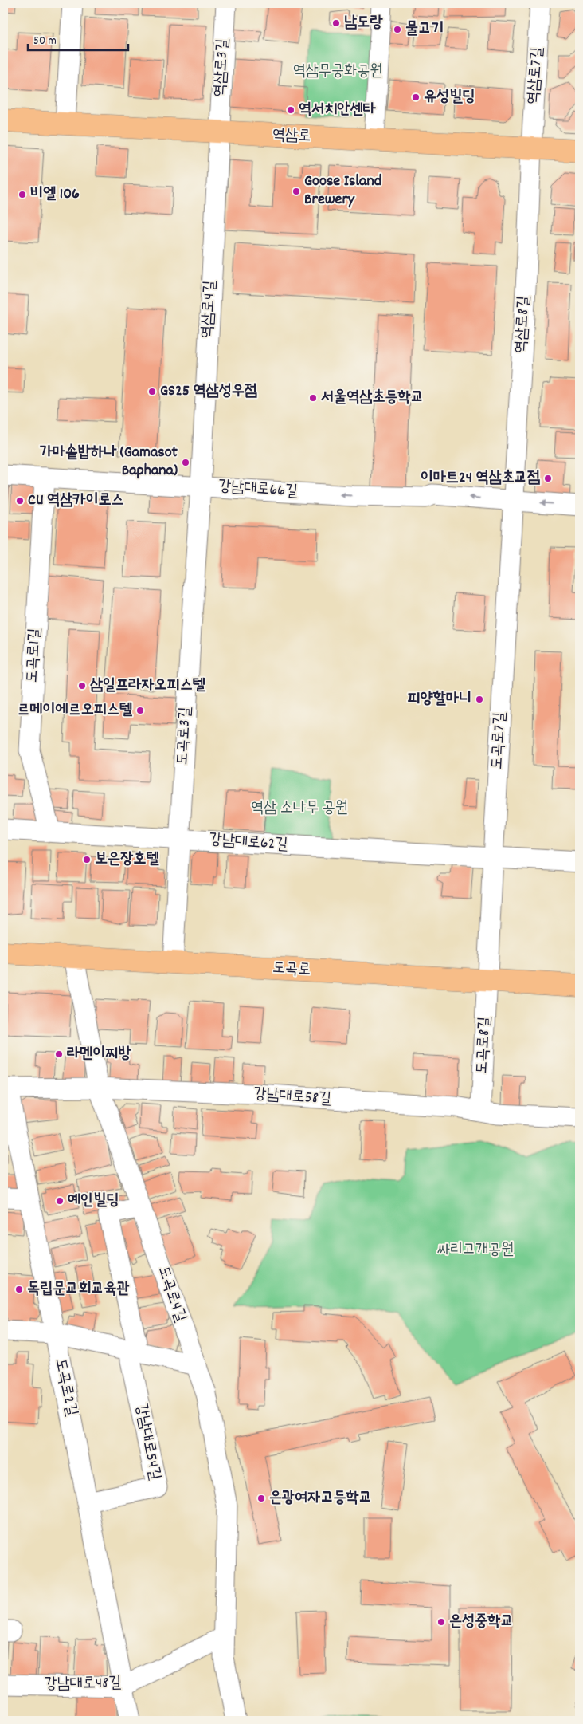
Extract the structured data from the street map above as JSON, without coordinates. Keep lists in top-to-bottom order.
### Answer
{
  "streets": {
    "main road": ["역삼로", "도곡로"],
    "street": [
      "역삼로3길",
      "역삼로7길",
      "역삼로4길",
      "역삼로8길",
      "강남대로66길",
      "도곡로1길",
      "도곡로3길",
      "도곡로7길",
      "강남대로62길",
      "도곡로8길",
      "강남대로58길",
      "도곡로4길",
      "도곡로2길",
      "강남대로54길",
      "강남대로48길"
    ]
  },
  "crossings": [
    ["역삼로3길", "역삼로"],
    ["역삼로3길", "역삼로4길"],
    ["역삼로7길", "역삼로"],
    ["역삼로7길", "역삼로8길"],
    ["역삼로", "역삼로4길"],
    ["역삼로", "역삼로8길"],
    ["역삼로4길", "강남대로66길"],
    ["역삼로4길", "도곡로3길"],
    ["역삼로8길", "강남대로66길"],
    ["역삼로8길", "도곡로7길"],
    ["강남대로66길", "도곡로1길"],
    ["강남대로66길", "도곡로3길"],
    ["강남대로66길", "도곡로7길"],
    ["도곡로1길", "강남대로62길"],
    ["도곡로3길", "강남대로62길"],
    ["도곡로3길", "도곡로"],
    ["도곡로7길", "강남대로62길"],
    ["도곡로7길", "도곡로"],
    ["도곡로7길", "도곡로8길"],
    ["도곡로", "도곡로8길"],
    ["도곡로", "도곡로4길"],
    ["도곡로8길", "강남대로58길"],
    ["강남대로58길", "도곡로4길"],
    ["강남대로58길", "도곡로2길"],
    ["도곡로4길", "강남대로54길"],
    ["도곡로4길", "강남대로48길"],
    ["도곡로2길", "강남대로54길"],
    ["도곡로2길", "강남대로48길"]
  ],
  "one_way": ["강남대로66길"],
  "parks": ["역삼무궁화공원", "역삼 소나무 공원", "싸리고개공원"],
  "places": [
    "남도랑",
    "물고기",
    "유성빌딩",
    "역서치안센타",
    "Goose Island Brewery",
    "비엘 106",
    "GS25 역삼성우점",
    "서울역삼초등학교",
    "가마솥밥하나 (Gamasot Baphana)",
    "이마트24 역삼초교점",
    "CU 역삼카이로스",
    "삼일프라자오피스텔",
    "피양할마니",
    "르메이에르오피스텔",
    "보은장호텔",
    "라멘이찌방",
    "예인빌딩",
    "독립문교회교육관",
    "은광여자고등학교",
    "은성중학교"
  ],
  "scale_bar": "50 m"
}
